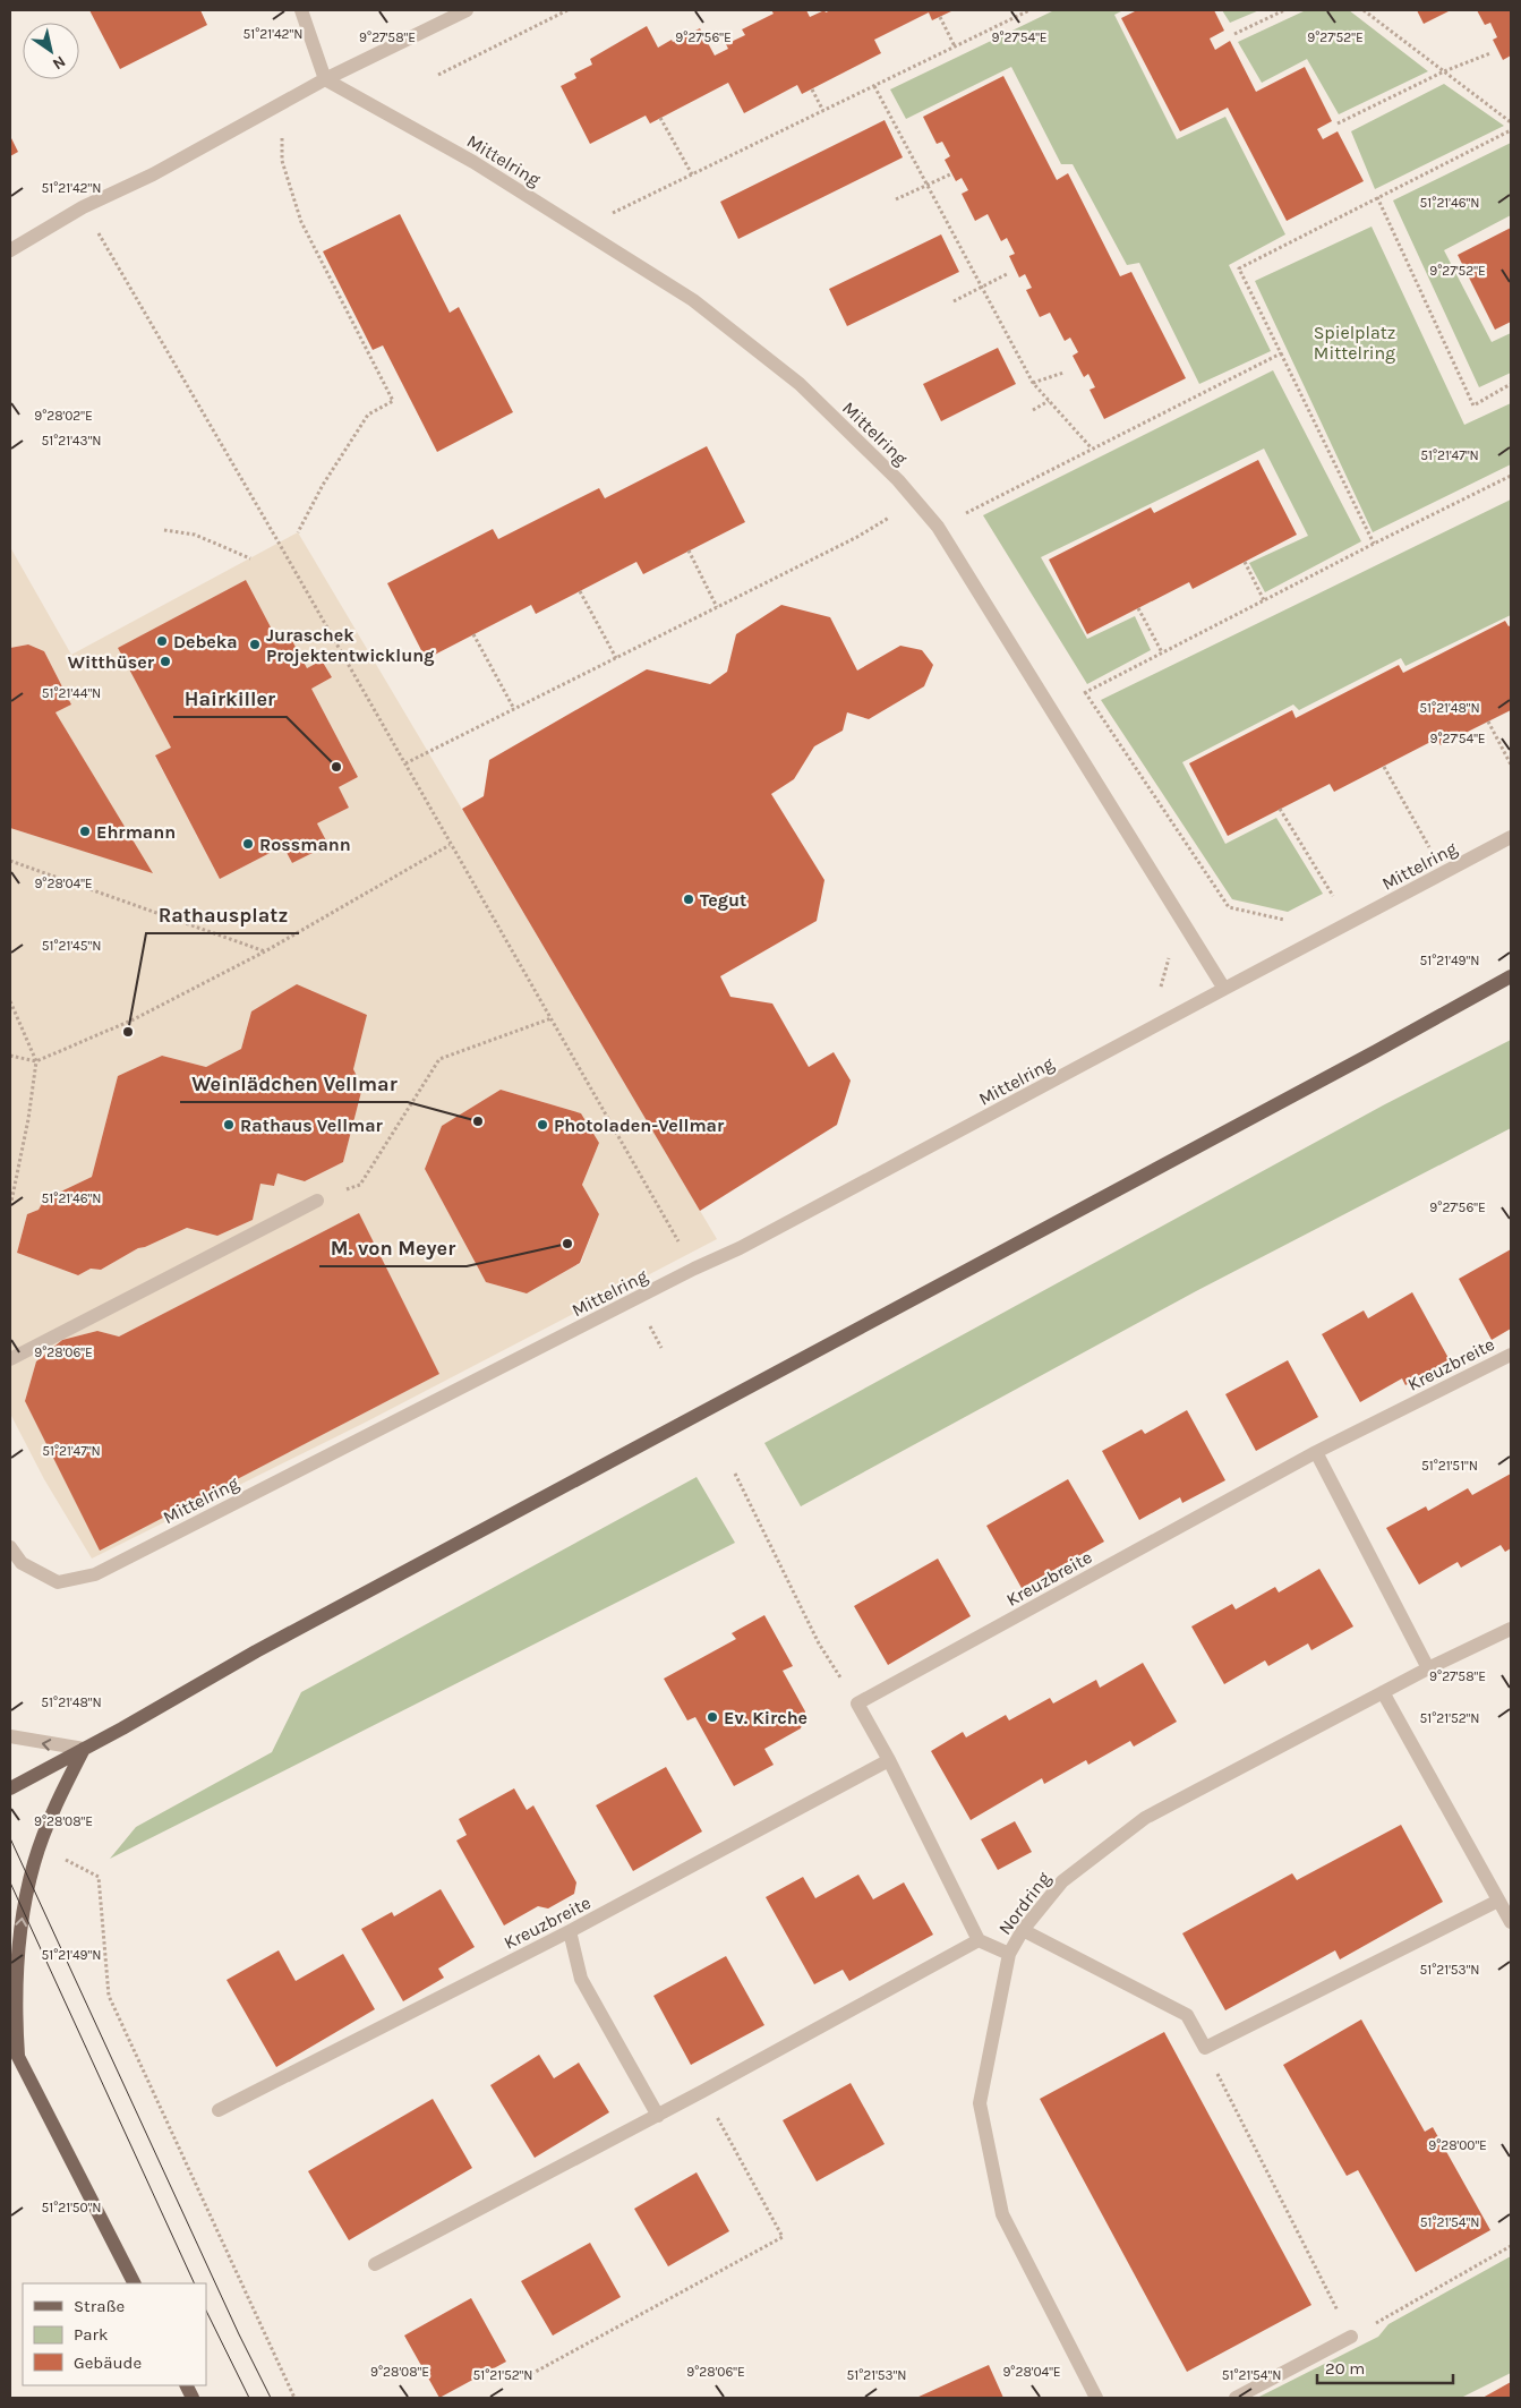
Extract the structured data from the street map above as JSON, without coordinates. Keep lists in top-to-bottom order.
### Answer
{
  "streets": {
    "street": ["Mittelring", "Kreuzbreite", "Nordring"]
  },
  "parks": ["Spielplatz Mittelring"],
  "places": [
    "Debeka",
    "Juraschek Projektentwicklung",
    "Witthüser",
    "Hairkiller",
    "Ehrmann",
    "Rossmann",
    "Tegut",
    "Rathausplatz",
    "Weinlädchen Vellmar",
    "Rathaus Vellmar",
    "Photoladen-Vellmar",
    "M. von Meyer",
    "Ev. Kirche"
  ],
  "legend": ["Straße", "Park", "Gebäude"],
  "scale_bar": "20 m",
  "north": "bottom right",
  "coordinates": [
    "51°21'42\"N",
    "9°27'58\"E",
    "9°27'54\"E",
    "9°27'56\"E",
    "9°27'52\"E",
    "51°21'46\"N",
    "9°28'02\"E",
    "51°21'43\"N",
    "51°21'47\"N",
    "51°21'44\"N",
    "51°21'48\"N",
    "9°28'04\"E",
    "51°21'45\"N",
    "51°21'49\"N",
    "9°28'06\"E",
    "51°21'51\"N",
    "51°21'52\"N",
    "9°28'08\"E",
    "51°21'53\"N",
    "9°28'00\"E",
    "51°21'50\"N",
    "51°21'54\"N"
  ]
}
